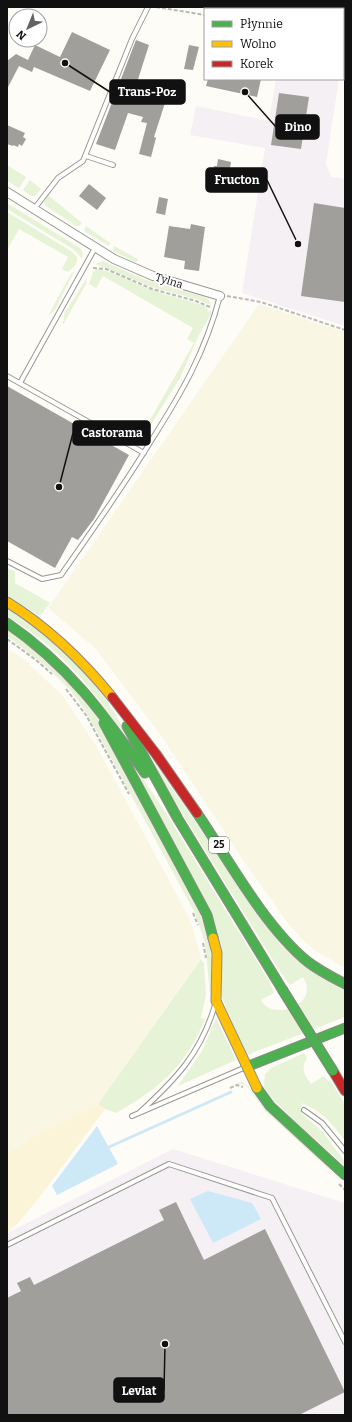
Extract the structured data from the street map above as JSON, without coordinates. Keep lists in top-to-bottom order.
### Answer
{
  "streets": {
    "main road": ["25"],
    "street": ["Tylna"]
  },
  "places": [
    "Trans-Poz",
    "Dino",
    "Fructon",
    "Castorama",
    "Leviat"
  ],
  "legend": ["Płynnie", "Wolno", "Korek"],
  "north": "bottom left"
}
